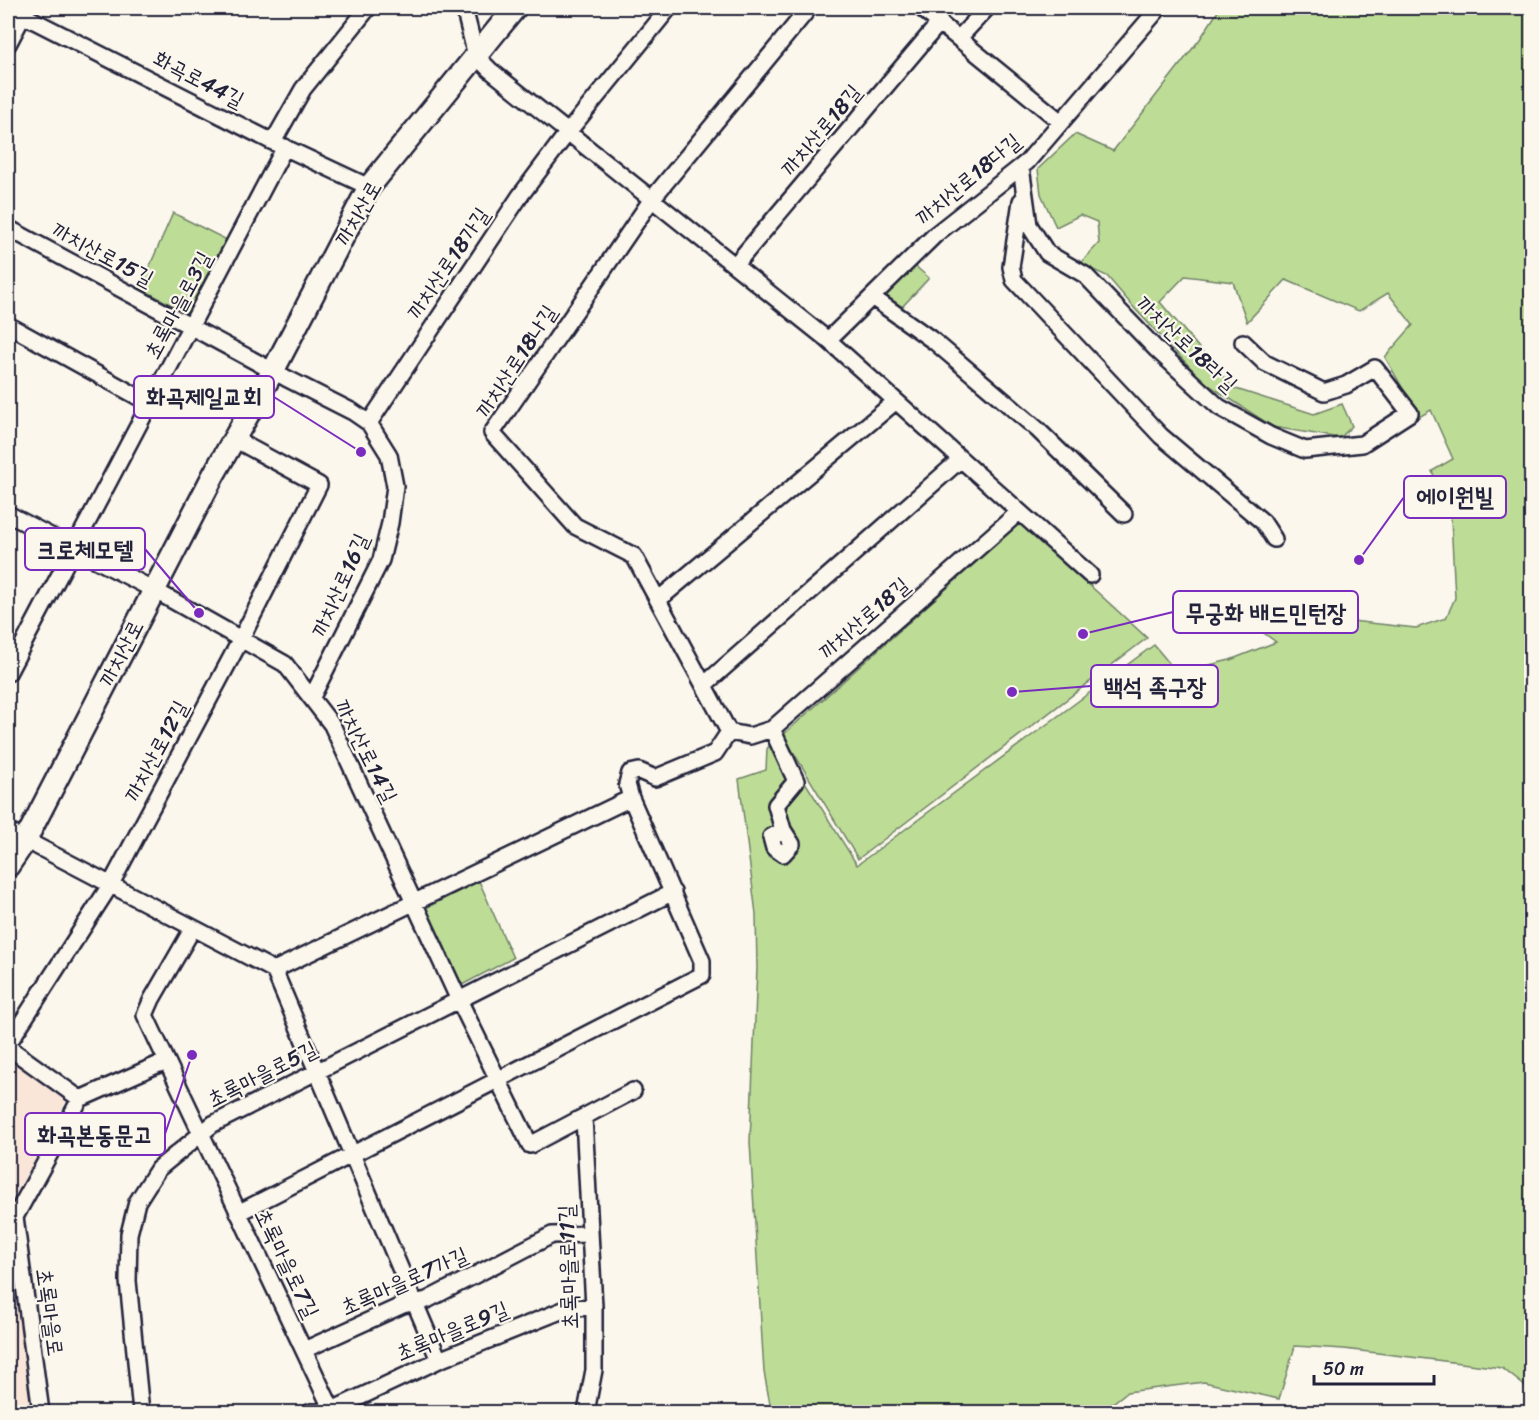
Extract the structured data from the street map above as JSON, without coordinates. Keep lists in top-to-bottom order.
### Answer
{
  "streets": {
    "street": [
      "화곡로44길",
      "까치산로18길",
      "까치산로18다길",
      "까치산로",
      "까치산로15길",
      "까치산로18가길",
      "초록마을로3길",
      "까치산로18라길",
      "까치산로18나길",
      "까치산로16길",
      "까치산로12길",
      "까치산로14길",
      "초록마을로5길",
      "초록마을로7길",
      "초록마을로11길",
      "초록마을로7가길",
      "초록마을로",
      "초록마을로9길"
    ]
  },
  "crossings": [
    ["화곡로44길", "까치산로"],
    ["화곡로44길", "초록마을로3길"],
    ["까치산로18다길", "까치산로18라길"],
    ["까치산로", "까치산로15길"],
    ["까치산로", "까치산로16길"],
    ["까치산로", "까치산로14길"],
    ["까치산로15길", "초록마을로3길"],
    ["까치산로15길", "까치산로16길"],
    ["까치산로18가길", "까치산로16길"],
    ["초록마을로3길", "까치산로14길"],
    ["까치산로16길", "까치산로14길"],
    ["까치산로12길", "까치산로14길"],
    ["까치산로14길", "초록마을로5길"],
    ["까치산로14길", "초록마을로11길"],
    ["초록마을로5길", "초록마을로7길"],
    ["초록마을로7길", "초록마을로7가길"],
    ["초록마을로7길", "초록마을로9길"],
    ["초록마을로11길", "초록마을로7가길"],
    ["초록마을로11길", "초록마을로9길"]
  ],
  "places": [
    "화곡제일교회",
    "에이원빌",
    "크로체모텔",
    "무궁화 배드민턴장",
    "백석 족구장",
    "화곡본동문고"
  ],
  "scale_bar": "50 m"
}
